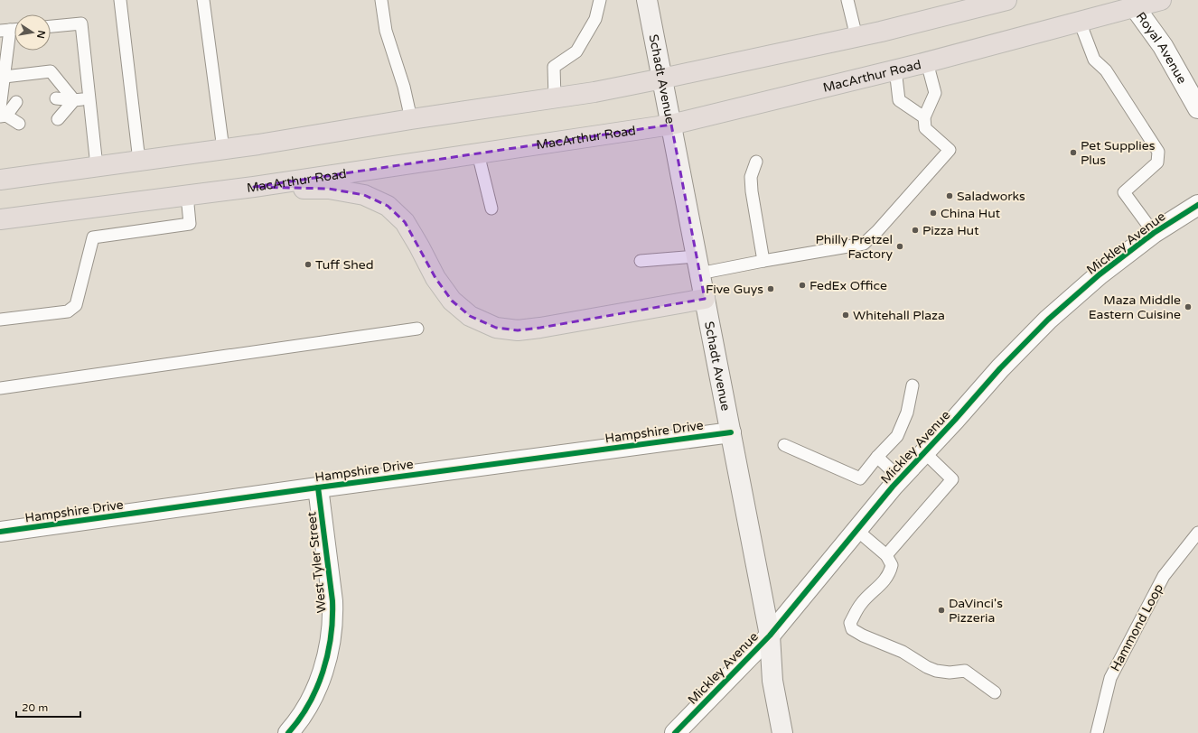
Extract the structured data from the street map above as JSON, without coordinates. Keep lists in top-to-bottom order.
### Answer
{
  "streets": {
    "highway": ["MacArthur Road"],
    "main road": ["Schadt Avenue"],
    "street": [
      "Royal Avenue",
      "Mickley Avenue",
      "Hampshire Drive",
      "West Tyler Street"
    ],
    "lane": ["Hammond Loop"]
  },
  "crossings": [
    ["Royal Avenue", "MacArthur Road"],
    ["MacArthur Road", "Schadt Avenue"],
    ["Schadt Avenue", "Mickley Avenue"],
    ["Schadt Avenue", "Hampshire Drive"],
    ["Hampshire Drive", "West Tyler Street"]
  ],
  "places": [
    "Pet Supplies Plus",
    "Saladworks",
    "China Hut",
    "Pizza Hut",
    "Philly Pretzel Factory",
    "Tuff Shed",
    "FedEx Office",
    "Five Guys",
    "Maza Middle Eastern Cuisine",
    "Whitehall Plaza",
    "DaVinci's Pizzeria"
  ],
  "scale_bar": "20 m",
  "north": "right"
}
